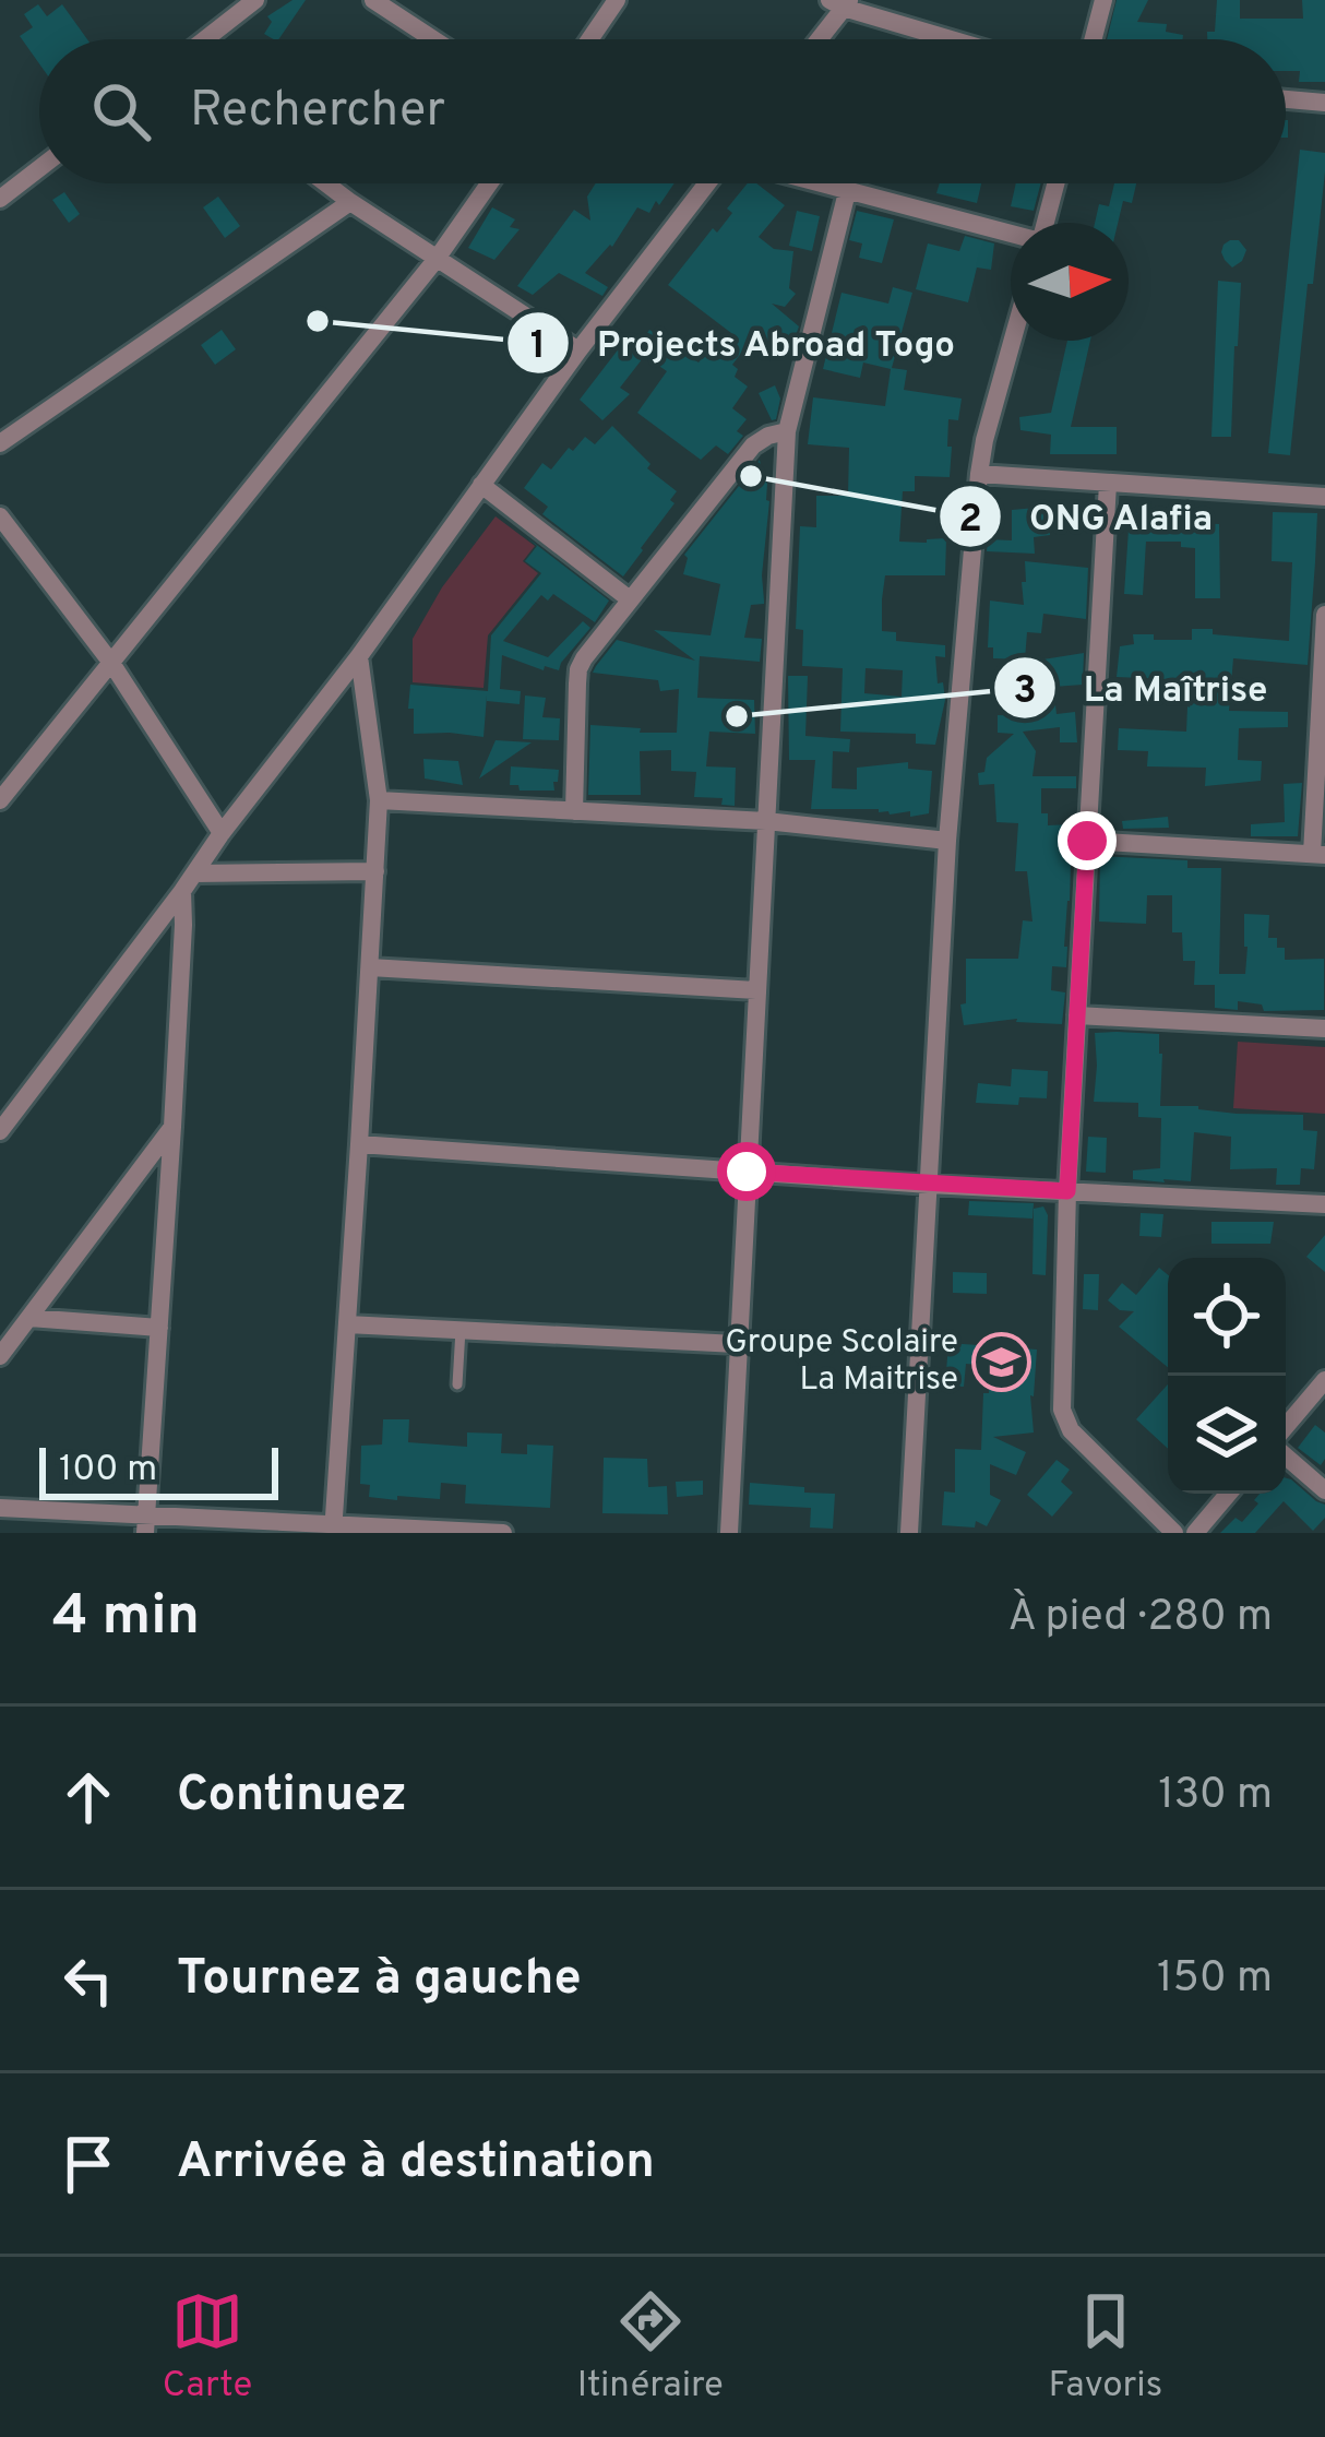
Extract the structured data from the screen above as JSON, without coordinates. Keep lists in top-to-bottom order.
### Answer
{
  "places": {
    "other": ["Projects Abroad Togo", "ONG Alafia", "La Maîtrise"],
    "school or university": ["Groupe Scolaire La Maitrise"]
  },
  "scale_bar": "100 m",
  "north": "right",
  "page": {
    "search": "Rechercher",
    "scale": "100 m",
    "heading": ["4 min", "À pied · 280 m"],
    "list": [
      ["Continuez", "130 m"],
      ["Tournez à gauche", "150 m"],
      "Arrivée à destination"
    ],
    "nav": ["Carte", "Itinéraire", "Favoris"]
  }
}
